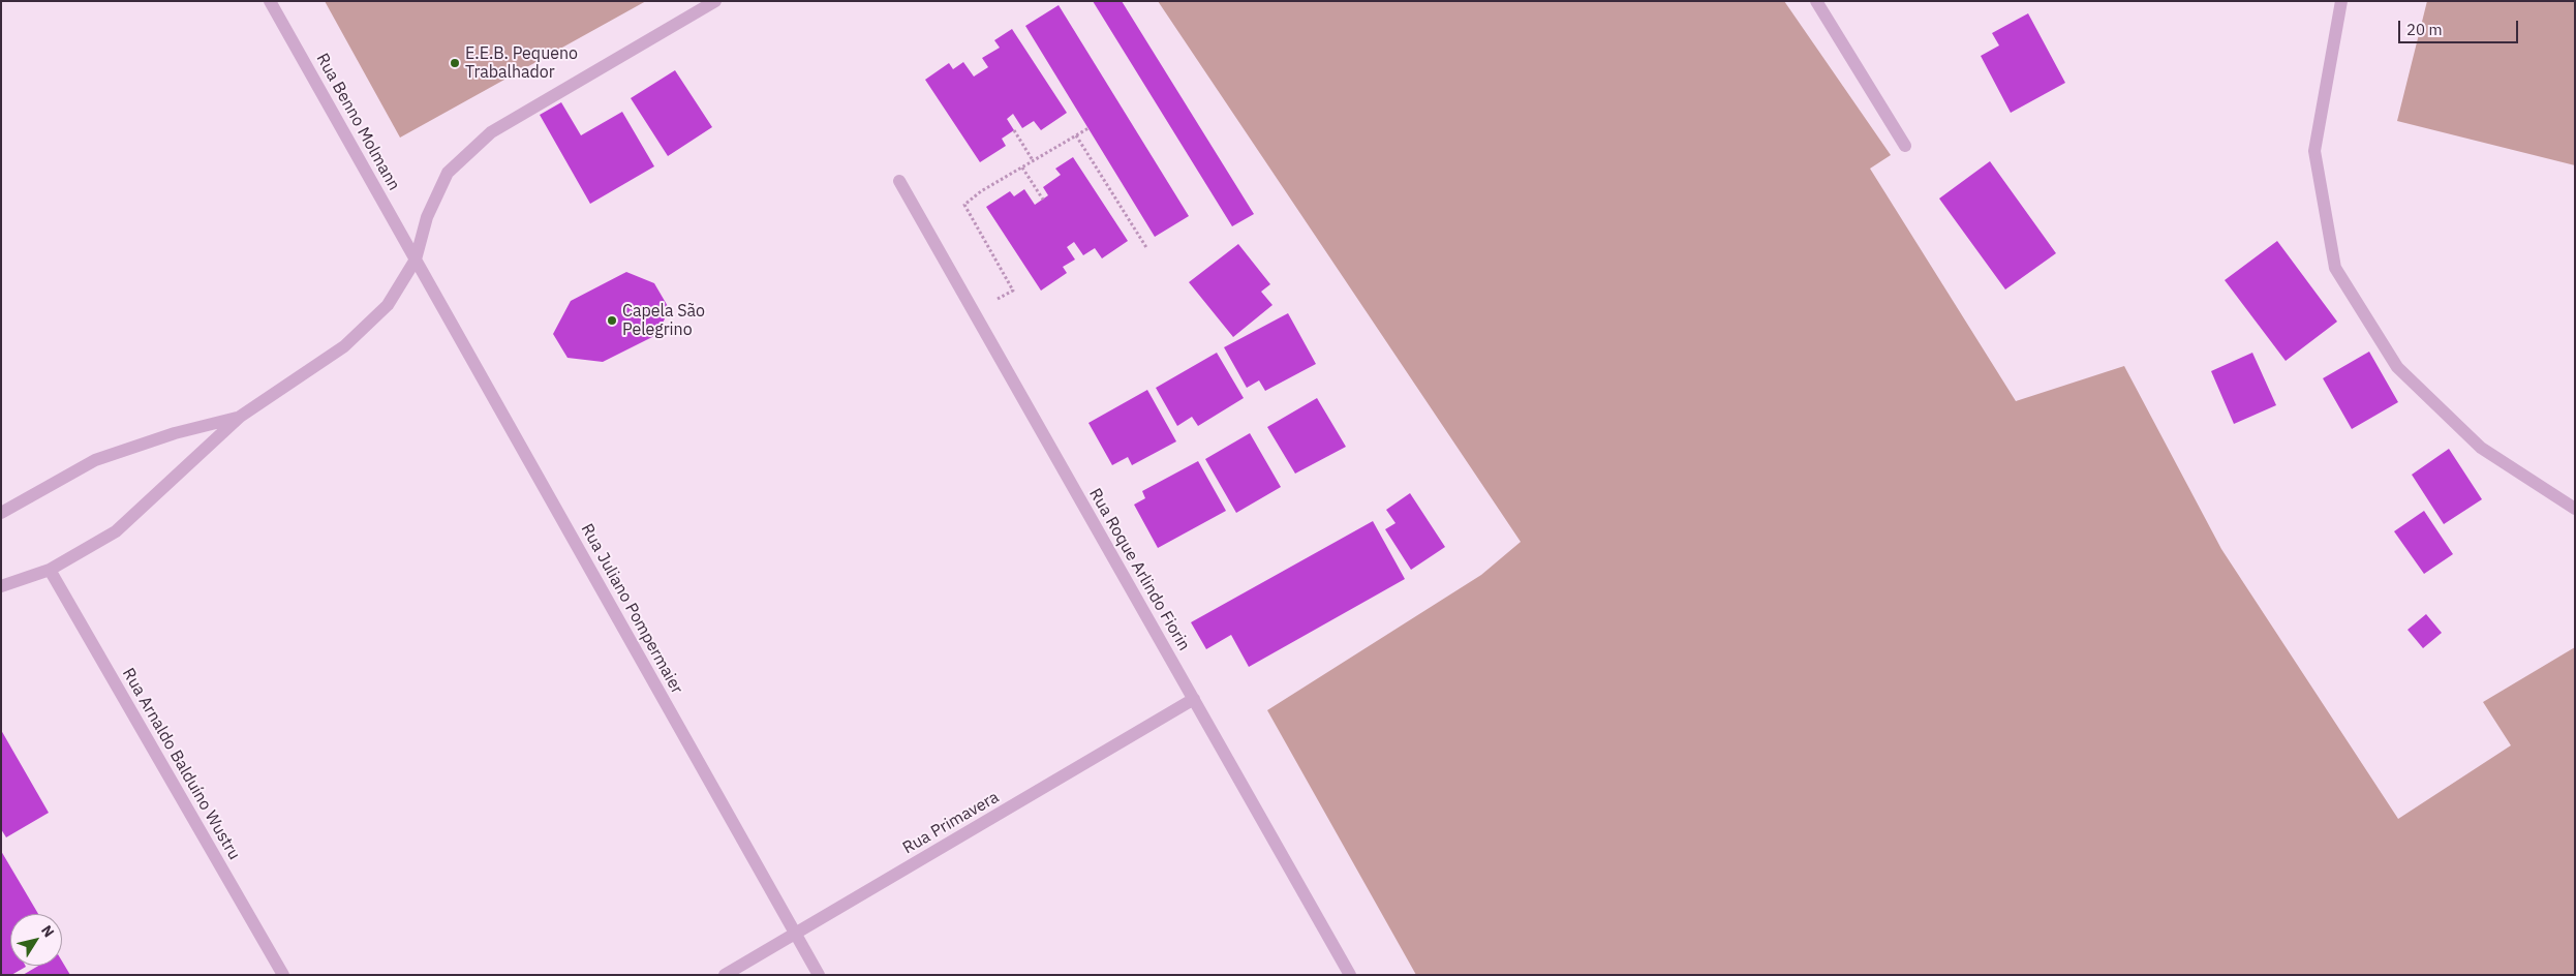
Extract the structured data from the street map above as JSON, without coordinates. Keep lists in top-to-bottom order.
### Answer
{
  "streets": {
    "street": [
      "Rua Benno Molmann",
      "Rua Roque Arlindo Fiorin",
      "Rua Juliano Pompermaier",
      "Rua Arnaldo Balduíno Wustru",
      "Rua Primavera"
    ]
  },
  "crossings": [
    ["Rua Benno Molmann", "Rua Juliano Pompermaier"],
    ["Rua Roque Arlindo Fiorin", "Rua Primavera"],
    ["Rua Juliano Pompermaier", "Rua Primavera"]
  ],
  "places": ["E.E.B. Pequeno Trabalhador", "Capela São Pelegrino"],
  "scale_bar": "20 m",
  "north": "top right"
}
